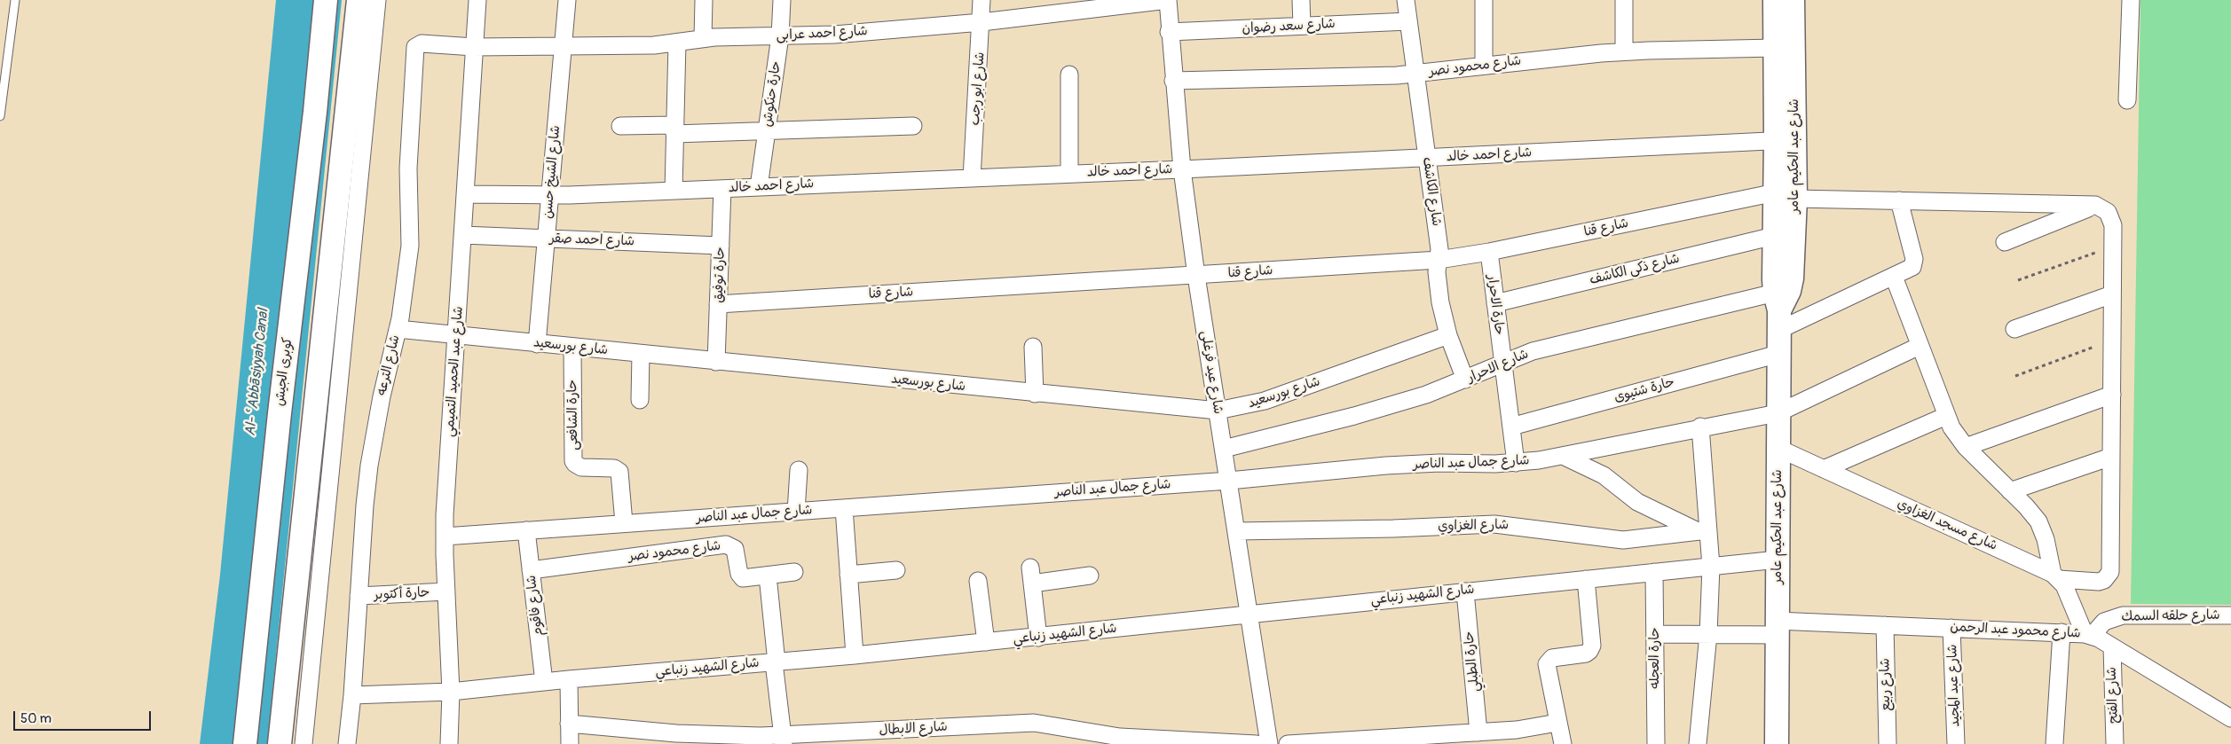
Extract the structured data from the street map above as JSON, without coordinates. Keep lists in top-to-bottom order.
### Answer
{
  "streets": {
    "main road": ["شارع عبد الحكيم عامر", "كوبرى الجيش"],
    "street": [
      "شارع سعد رضوان",
      "شارع احمد عرابى",
      "شارع محمود نصر",
      "شارع ابو رجب",
      "حارة حنكوش",
      "شارع احمد خالد",
      "شارع الشيخ حسن",
      "شارع الكاشف",
      "شارع قنا",
      "شارع احمد صقر",
      "شارع ذكى الكاشف",
      "حارة توفيق",
      "حارة الاحرار",
      "شارع بورسعيد",
      "شارع الترعه",
      "شارع الاحرار",
      "شارع عبد الحميد التميمي",
      "شارع عيد فرغلى",
      "حارة شتيوى",
      "حارة الشافعى",
      "شارع جمال عبد الناصر",
      "شارع مسجد الغزاوي",
      "شارع الغزاوي",
      "حارة أكتوبر",
      "شارع الشهيد زنباعي",
      "شارع فاقوم",
      "شارع حلقه السمك",
      "شارع محمود عبد الرحمن",
      "حارة العجله",
      "حارة الطبلي",
      "شارع ربيع",
      "شارع عبد المجيد",
      "شارع الفتح",
      "شارع الابطال"
    ]
  },
  "crossings": [
    ["شارع سعد رضوان", "شارع الكاشف"],
    ["شارع سعد رضوان", "شارع عيد فرغلى"],
    ["شارع احمد عرابى", "شارع ابو رجب"],
    ["شارع احمد عرابى", "حارة حنكوش"],
    ["شارع احمد عرابى", "شارع الشيخ حسن"],
    ["شارع احمد عرابى", "شارع الترعه"],
    ["شارع احمد عرابى", "شارع عبد الحميد التميمي"],
    ["شارع احمد عرابى", "شارع عيد فرغلى"],
    ["شارع محمود نصر", "شارع عبد الحكيم عامر"],
    ["شارع محمود نصر", "شارع الكاشف"],
    ["شارع محمود نصر", "شارع عيد فرغلى"],
    ["شارع محمود نصر", "شارع فاقوم"],
    ["شارع ابو رجب", "شارع احمد خالد"],
    ["حارة حنكوش", "شارع احمد خالد"],
    ["شارع احمد خالد", "شارع عبد الحكيم عامر"],
    ["شارع احمد خالد", "شارع الشيخ حسن"],
    ["شارع احمد خالد", "شارع الكاشف"],
    ["شارع احمد خالد", "حارة توفيق"],
    ["شارع احمد خالد", "شارع عبد الحميد التميمي"],
    ["شارع احمد خالد", "شارع عيد فرغلى"],
    ["شارع عبد الحكيم عامر", "شارع قنا"],
    ["شارع عبد الحكيم عامر", "شارع ذكى الكاشف"],
    ["شارع عبد الحكيم عامر", "شارع الاحرار"],
    ["شارع عبد الحكيم عامر", "حارة شتيوى"],
    ["شارع عبد الحكيم عامر", "شارع جمال عبد الناصر"],
    ["شارع عبد الحكيم عامر", "شارع مسجد الغزاوي"],
    ["شارع عبد الحكيم عامر", "شارع الشهيد زنباعي"],
    ["شارع عبد الحكيم عامر", "شارع محمود عبد الرحمن"],
    ["شارع الشيخ حسن", "شارع احمد صقر"],
    ["شارع الشيخ حسن", "شارع بورسعيد"],
    ["شارع الكاشف", "شارع قنا"],
    ["شارع الكاشف", "شارع بورسعيد"],
    ["شارع الكاشف", "شارع الاحرار"],
    ["شارع قنا", "حارة توفيق"],
    ["شارع قنا", "حارة الاحرار"],
    ["شارع قنا", "شارع الاحرار"],
    ["شارع قنا", "شارع عيد فرغلى"],
    ["شارع احمد صقر", "حارة توفيق"],
    ["شارع احمد صقر", "شارع عبد الحميد التميمي"],
    ["شارع ذكى الكاشف", "حارة الاحرار"],
    ["حارة توفيق", "شارع بورسعيد"],
    ["حارة الاحرار", "شارع الاحرار"],
    ["حارة الاحرار", "حارة شتيوى"],
    ["حارة الاحرار", "شارع جمال عبد الناصر"],
    ["شارع بورسعيد", "شارع الترعه"],
    ["شارع بورسعيد", "شارع عبد الحميد التميمي"],
    ["شارع بورسعيد", "شارع عيد فرغلى"],
    ["شارع بورسعيد", "حارة الشافعى"],
    ["شارع الترعه", "شارع عبد الحميد التميمي"],
    ["شارع الترعه", "حارة أكتوبر"],
    ["شارع الترعه", "شارع الشهيد زنباعي"],
    ["شارع الاحرار", "شارع عيد فرغلى"],
    ["شارع عبد الحميد التميمي", "شارع جمال عبد الناصر"],
    ["شارع عبد الحميد التميمي", "حارة أكتوبر"],
    ["شارع عبد الحميد التميمي", "شارع الشهيد زنباعي"],
    ["شارع عيد فرغلى", "شارع جمال عبد الناصر"],
    ["شارع عيد فرغلى", "شارع الغزاوي"],
    ["شارع عيد فرغلى", "شارع الشهيد زنباعي"],
    ["حارة الشافعى", "شارع جمال عبد الناصر"],
    ["شارع جمال عبد الناصر", "شارع فاقوم"],
    ["شارع الشهيد زنباعي", "شارع فاقوم"],
    ["شارع الشهيد زنباعي", "حارة العجله"],
    ["شارع الشهيد زنباعي", "حارة الطبلي"],
    ["شارع حلقه السمك", "شارع محمود عبد الرحمن"],
    ["شارع محمود عبد الرحمن", "حارة العجله"],
    ["شارع محمود عبد الرحمن", "شارع ربيع"],
    ["شارع محمود عبد الرحمن", "شارع عبد المجيد"],
    ["شارع محمود عبد الرحمن", "شارع الفتح"]
  ],
  "water": ["Al-ʿAbbāsiyyah Canal"],
  "scale_bar": "50 m"
}
